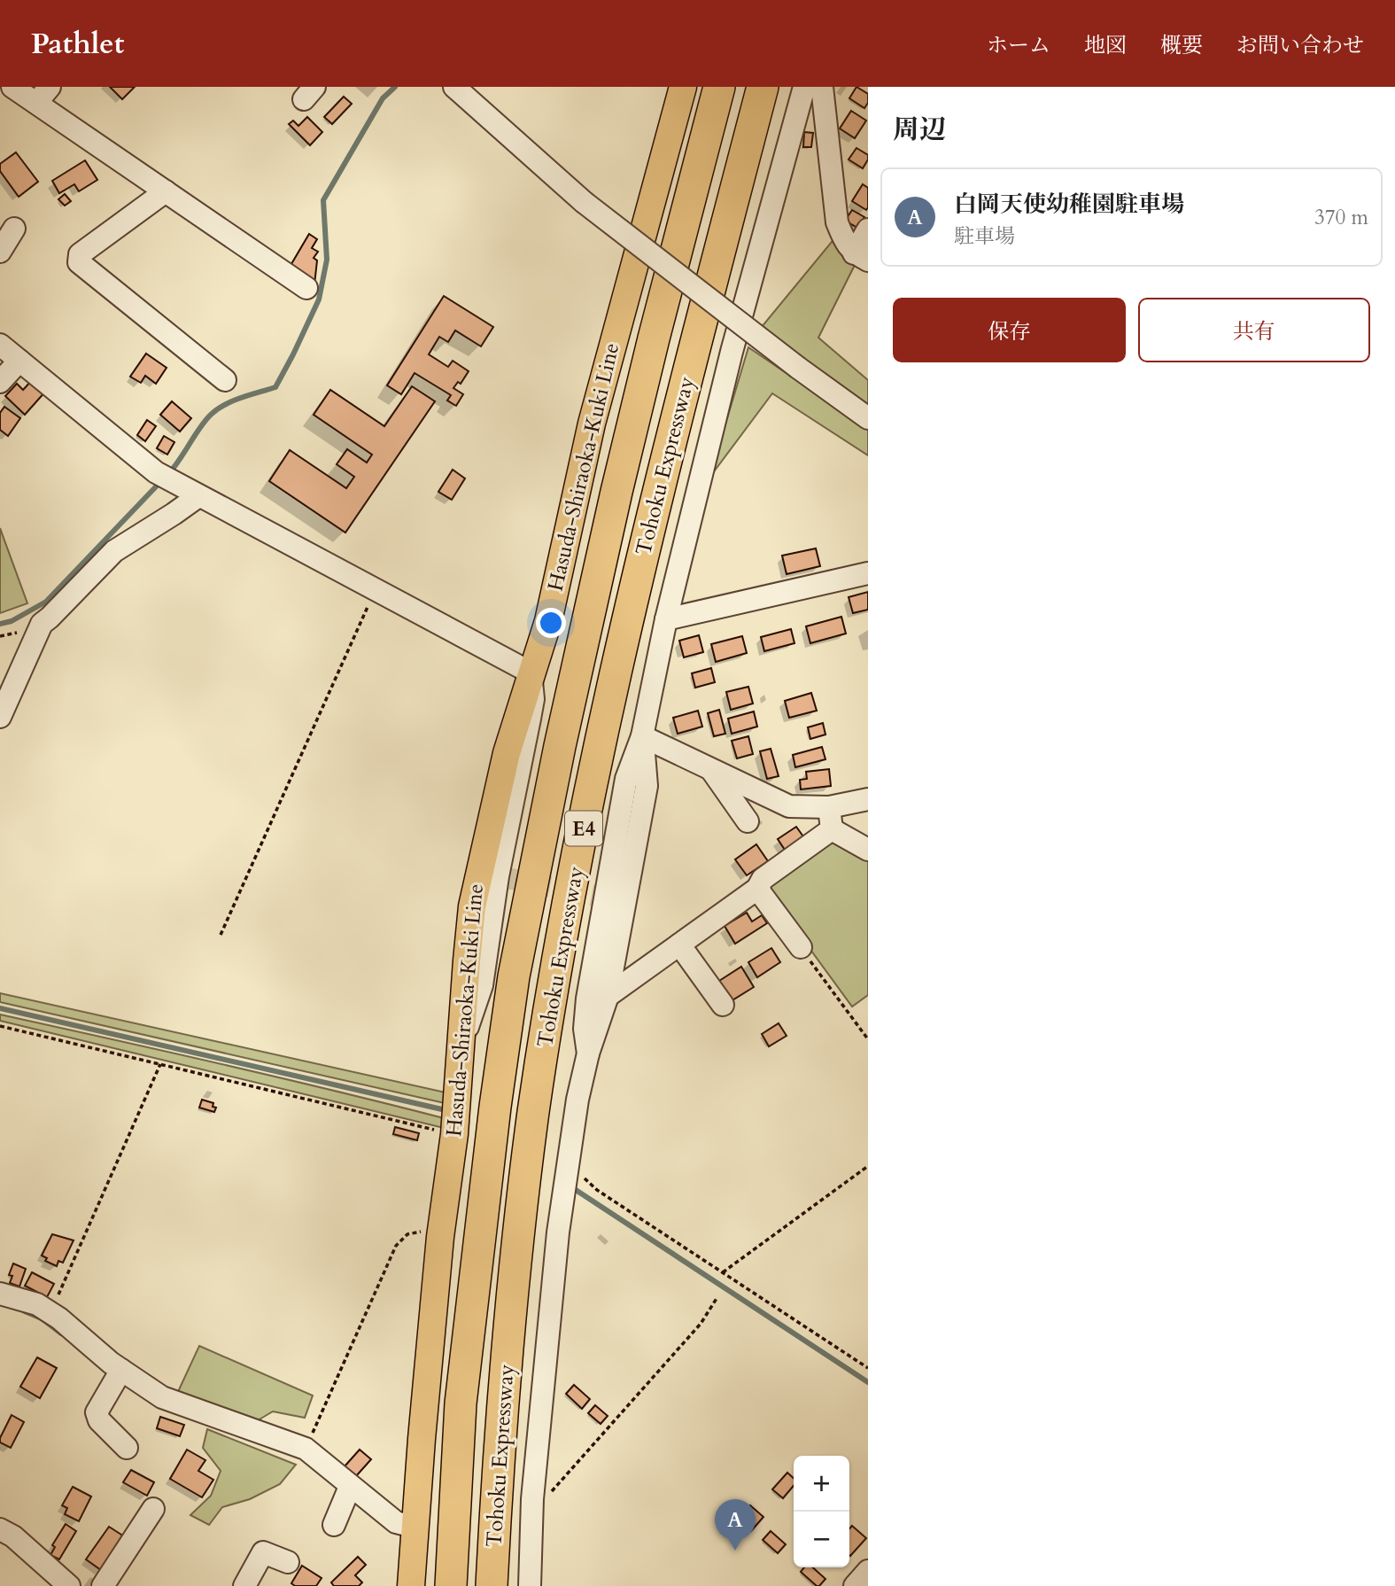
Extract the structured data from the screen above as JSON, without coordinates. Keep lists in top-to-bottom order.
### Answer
{
  "streets": {
    "highway": ["Tohoku Expressway", "E4"],
    "main road": ["Hasuda-Shiraoka-Kuki Line"]
  },
  "page": {
    "header": "Pathlet",
    "nav": [
      "ホーム",
      "地図",
      "概要",
      "お問い合わせ"
    ],
    "heading": "周辺",
    "list": [
      {
        "mark": "A",
        "name": "白岡天使幼稚園駐車場",
        "note": "駐車場",
        "value": "370 m"
      }
    ],
    "buttons": ["保存", "共有"],
    "map_buttons": ["+", "−"],
    "pins": "A"
  }
}
